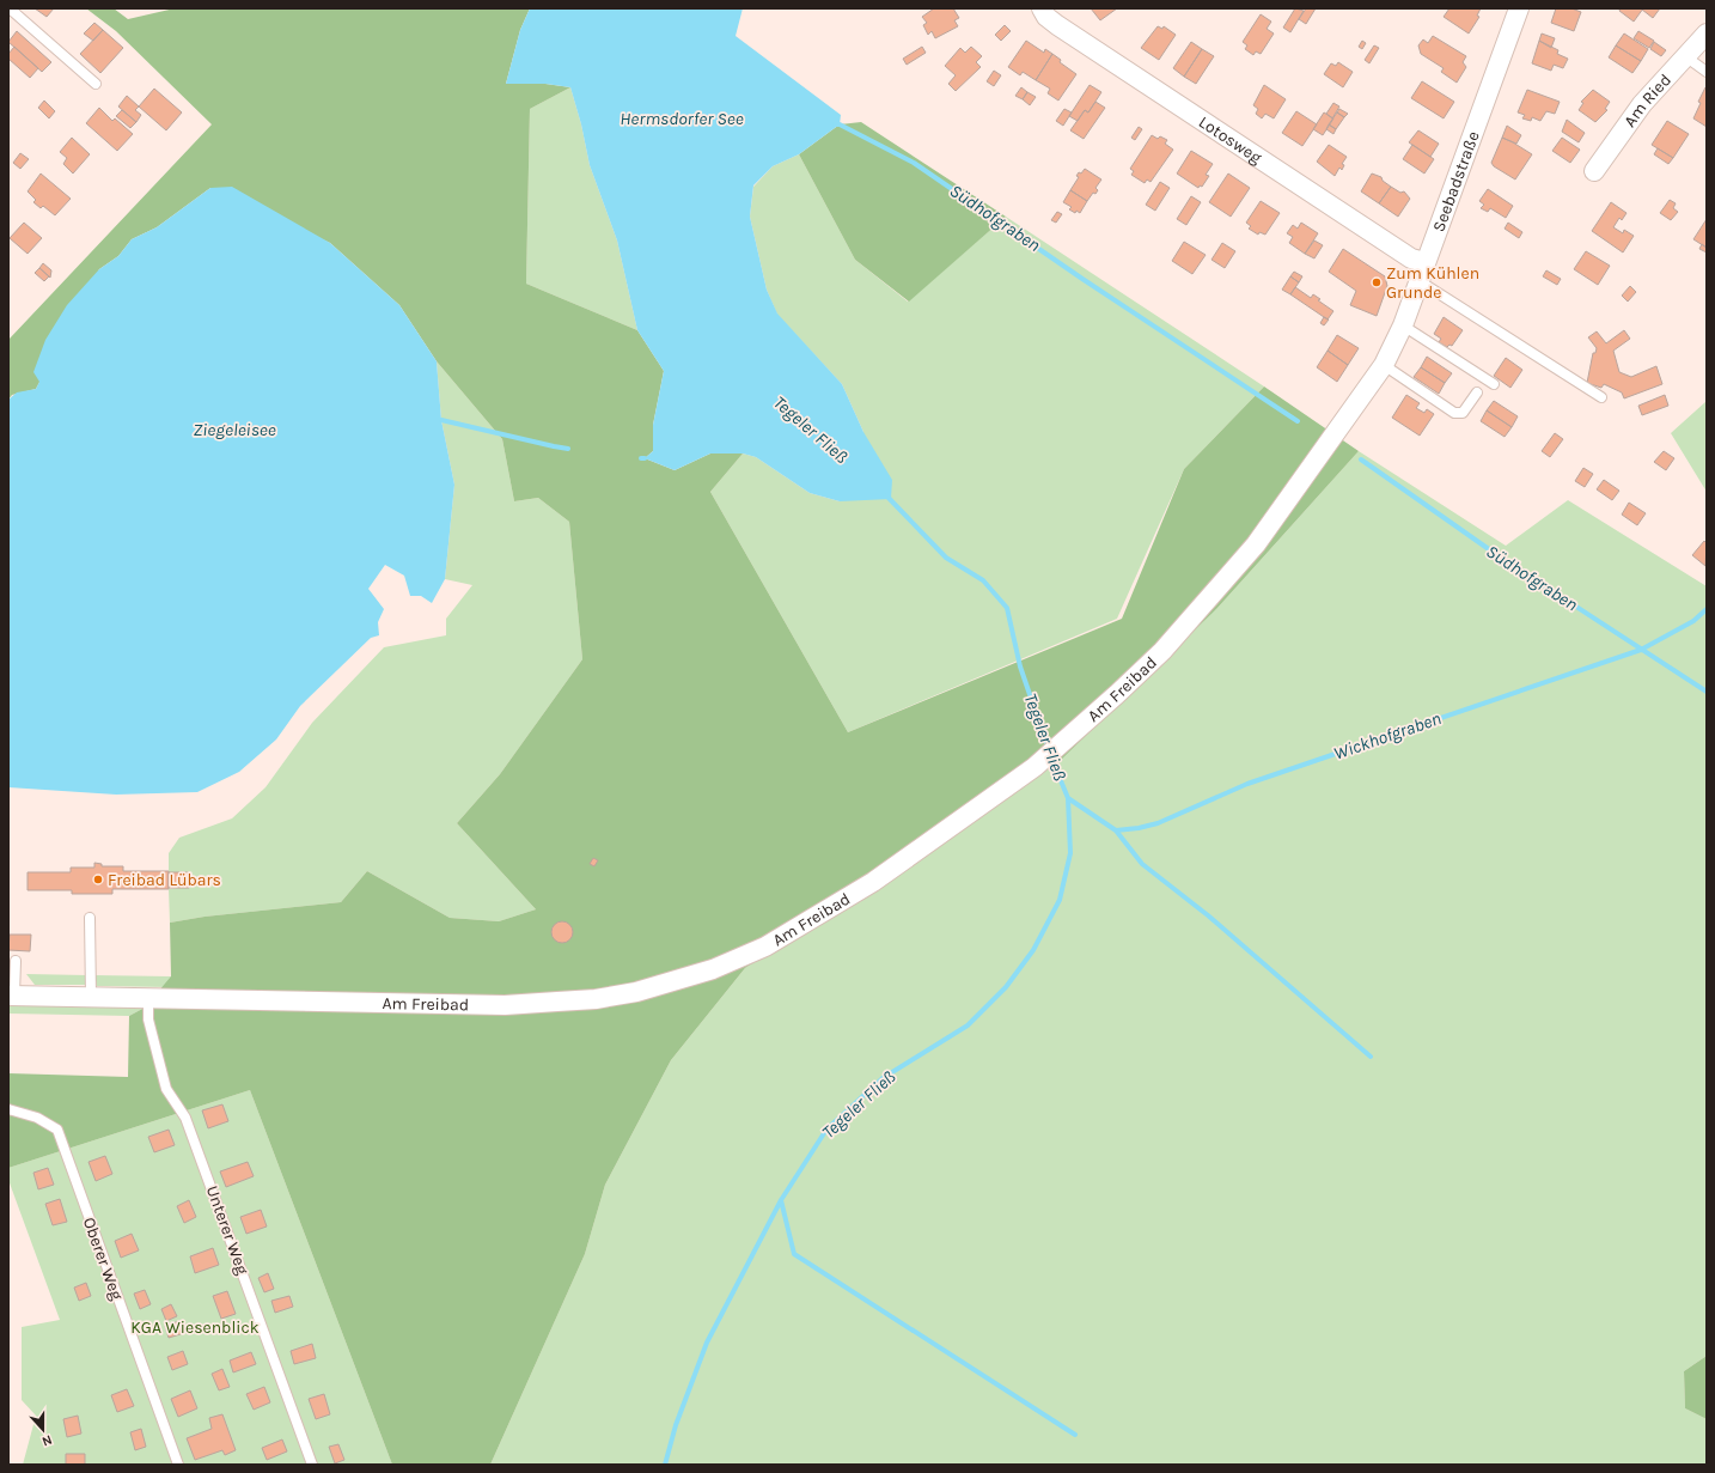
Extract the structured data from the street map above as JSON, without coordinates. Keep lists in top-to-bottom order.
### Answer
{
  "streets": {
    "street": [
      "Am Ried",
      "Lotosweg",
      "Seebadstraße",
      "Am Freibad"
    ],
    "lane": ["Unterer Weg", "Oberer Weg"]
  },
  "crossings": [
    ["Lotosweg", "Seebadstraße"],
    ["Seebadstraße", "Am Freibad"],
    ["Am Freibad", "Unterer Weg"]
  ],
  "water": [
    "Hermsdorfer See",
    "Südhofgraben",
    "Ziegeleisee",
    "Tegeler Fließ",
    "Wickhofgraben"
  ],
  "parks": ["KGA Wiesenblick"],
  "places": ["Zum Kühlen Grunde", "Freibad Lübars"],
  "north": "bottom"
}
